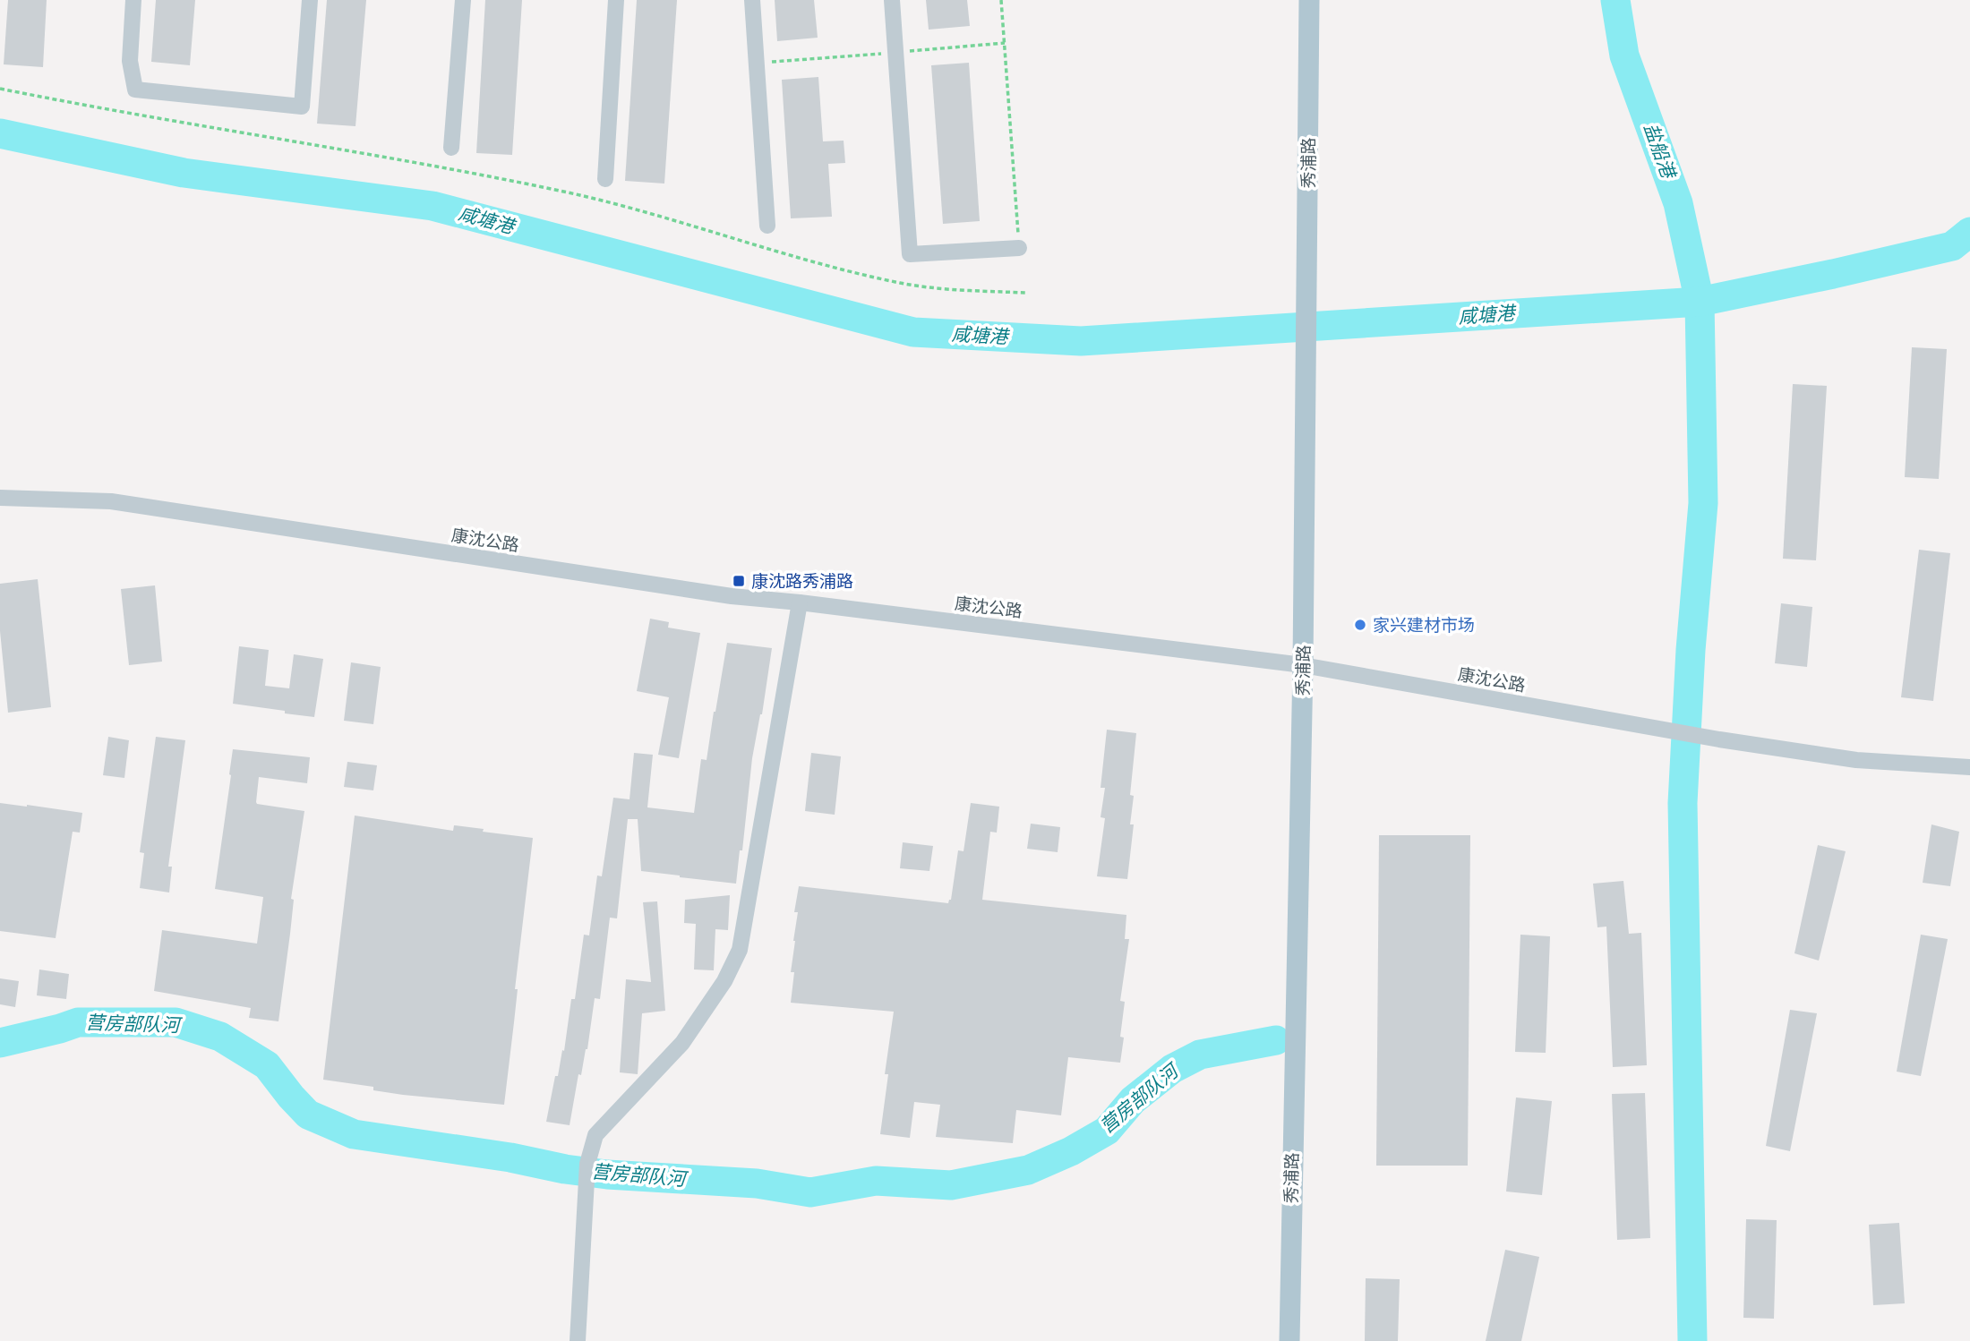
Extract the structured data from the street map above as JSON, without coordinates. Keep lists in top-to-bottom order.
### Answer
{
  "streets": {
    "main road": ["秀浦路"],
    "street": ["康沈公路"]
  },
  "crossings": [
    ["秀浦路", "康沈公路"]
  ],
  "water": ["盐船港", "咸塘港", "营房部队河"],
  "places": {
    "transit": ["康沈路秀浦路"],
    "other": ["家兴建材市场"]
  }
}
